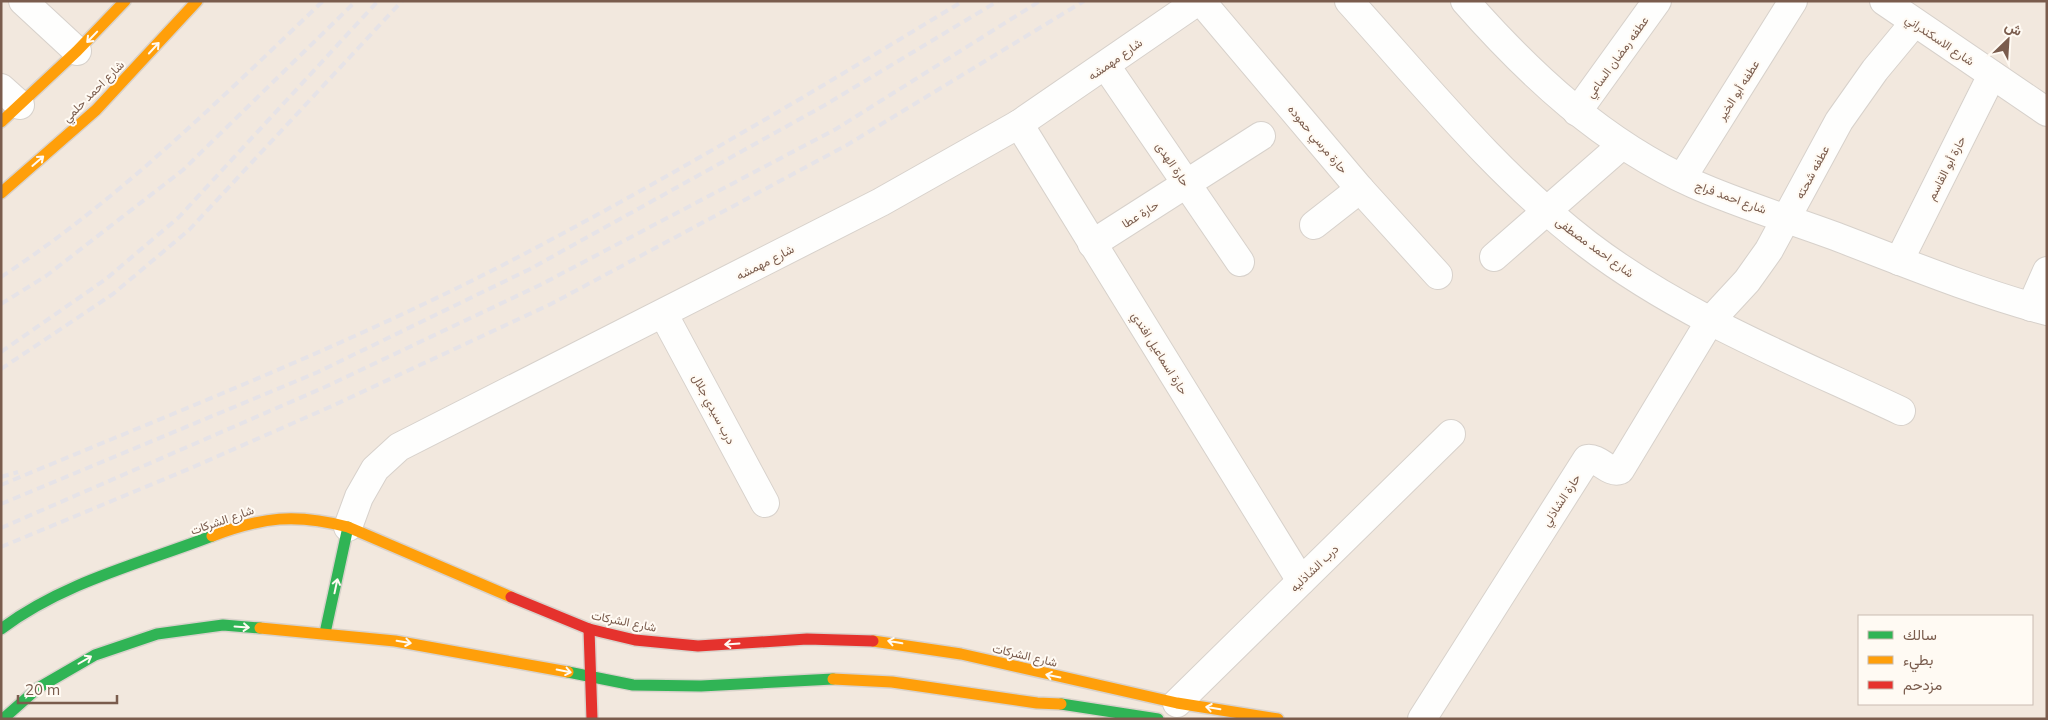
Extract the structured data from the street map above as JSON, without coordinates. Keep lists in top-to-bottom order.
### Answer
{
  "streets": {
    "main road": ["شارع احمد حلمي", "شارع الشركات"],
    "street": [
      "شارع الاسكندراني",
      "عطفه رمضان الساعي",
      "شارع مهمشه",
      "عطفه أبو الخير",
      "حارة مرسي حموده",
      "حارة الهدى",
      "حارة أبو القاسم",
      "عطفه شحته",
      "شارع احمد فراج",
      "حارة عطا",
      "شارع احمد مصطفى",
      "حارة اسماعيل افندي",
      "درب سيدي جلال",
      "حارة الشاذلي",
      "درب الشاذليه"
    ]
  },
  "crossings": [
    ["شارع الاسكندراني", "حارة أبو القاسم"],
    ["شارع الاسكندراني", "عطفه شحته"],
    ["عطفه رمضان الساعي", "شارع احمد فراج"],
    ["شارع مهمشه", "حارة مرسي حموده"],
    ["شارع مهمشه", "حارة الهدى"],
    ["شارع مهمشه", "حارة اسماعيل افندي"],
    ["شارع مهمشه", "درب سيدي جلال"],
    ["شارع مهمشه", "شارع الشركات"],
    ["عطفه أبو الخير", "شارع احمد فراج"],
    ["حارة الهدى", "حارة عطا"],
    ["حارة أبو القاسم", "شارع احمد فراج"],
    ["عطفه شحته", "شارع احمد فراج"],
    ["عطفه شحته", "شارع احمد مصطفى"],
    ["عطفه شحته", "حارة الشاذلي"],
    ["حارة عطا", "حارة اسماعيل افندي"],
    ["شارع احمد مصطفى", "حارة الشاذلي"],
    ["حارة اسماعيل افندي", "درب الشاذليه"],
    ["شارع الشركات", "درب الشاذليه"]
  ],
  "legend": ["سالك", "بطيء", "مزدحم"],
  "scale_bar": "20 m",
  "north": "top right"
}
